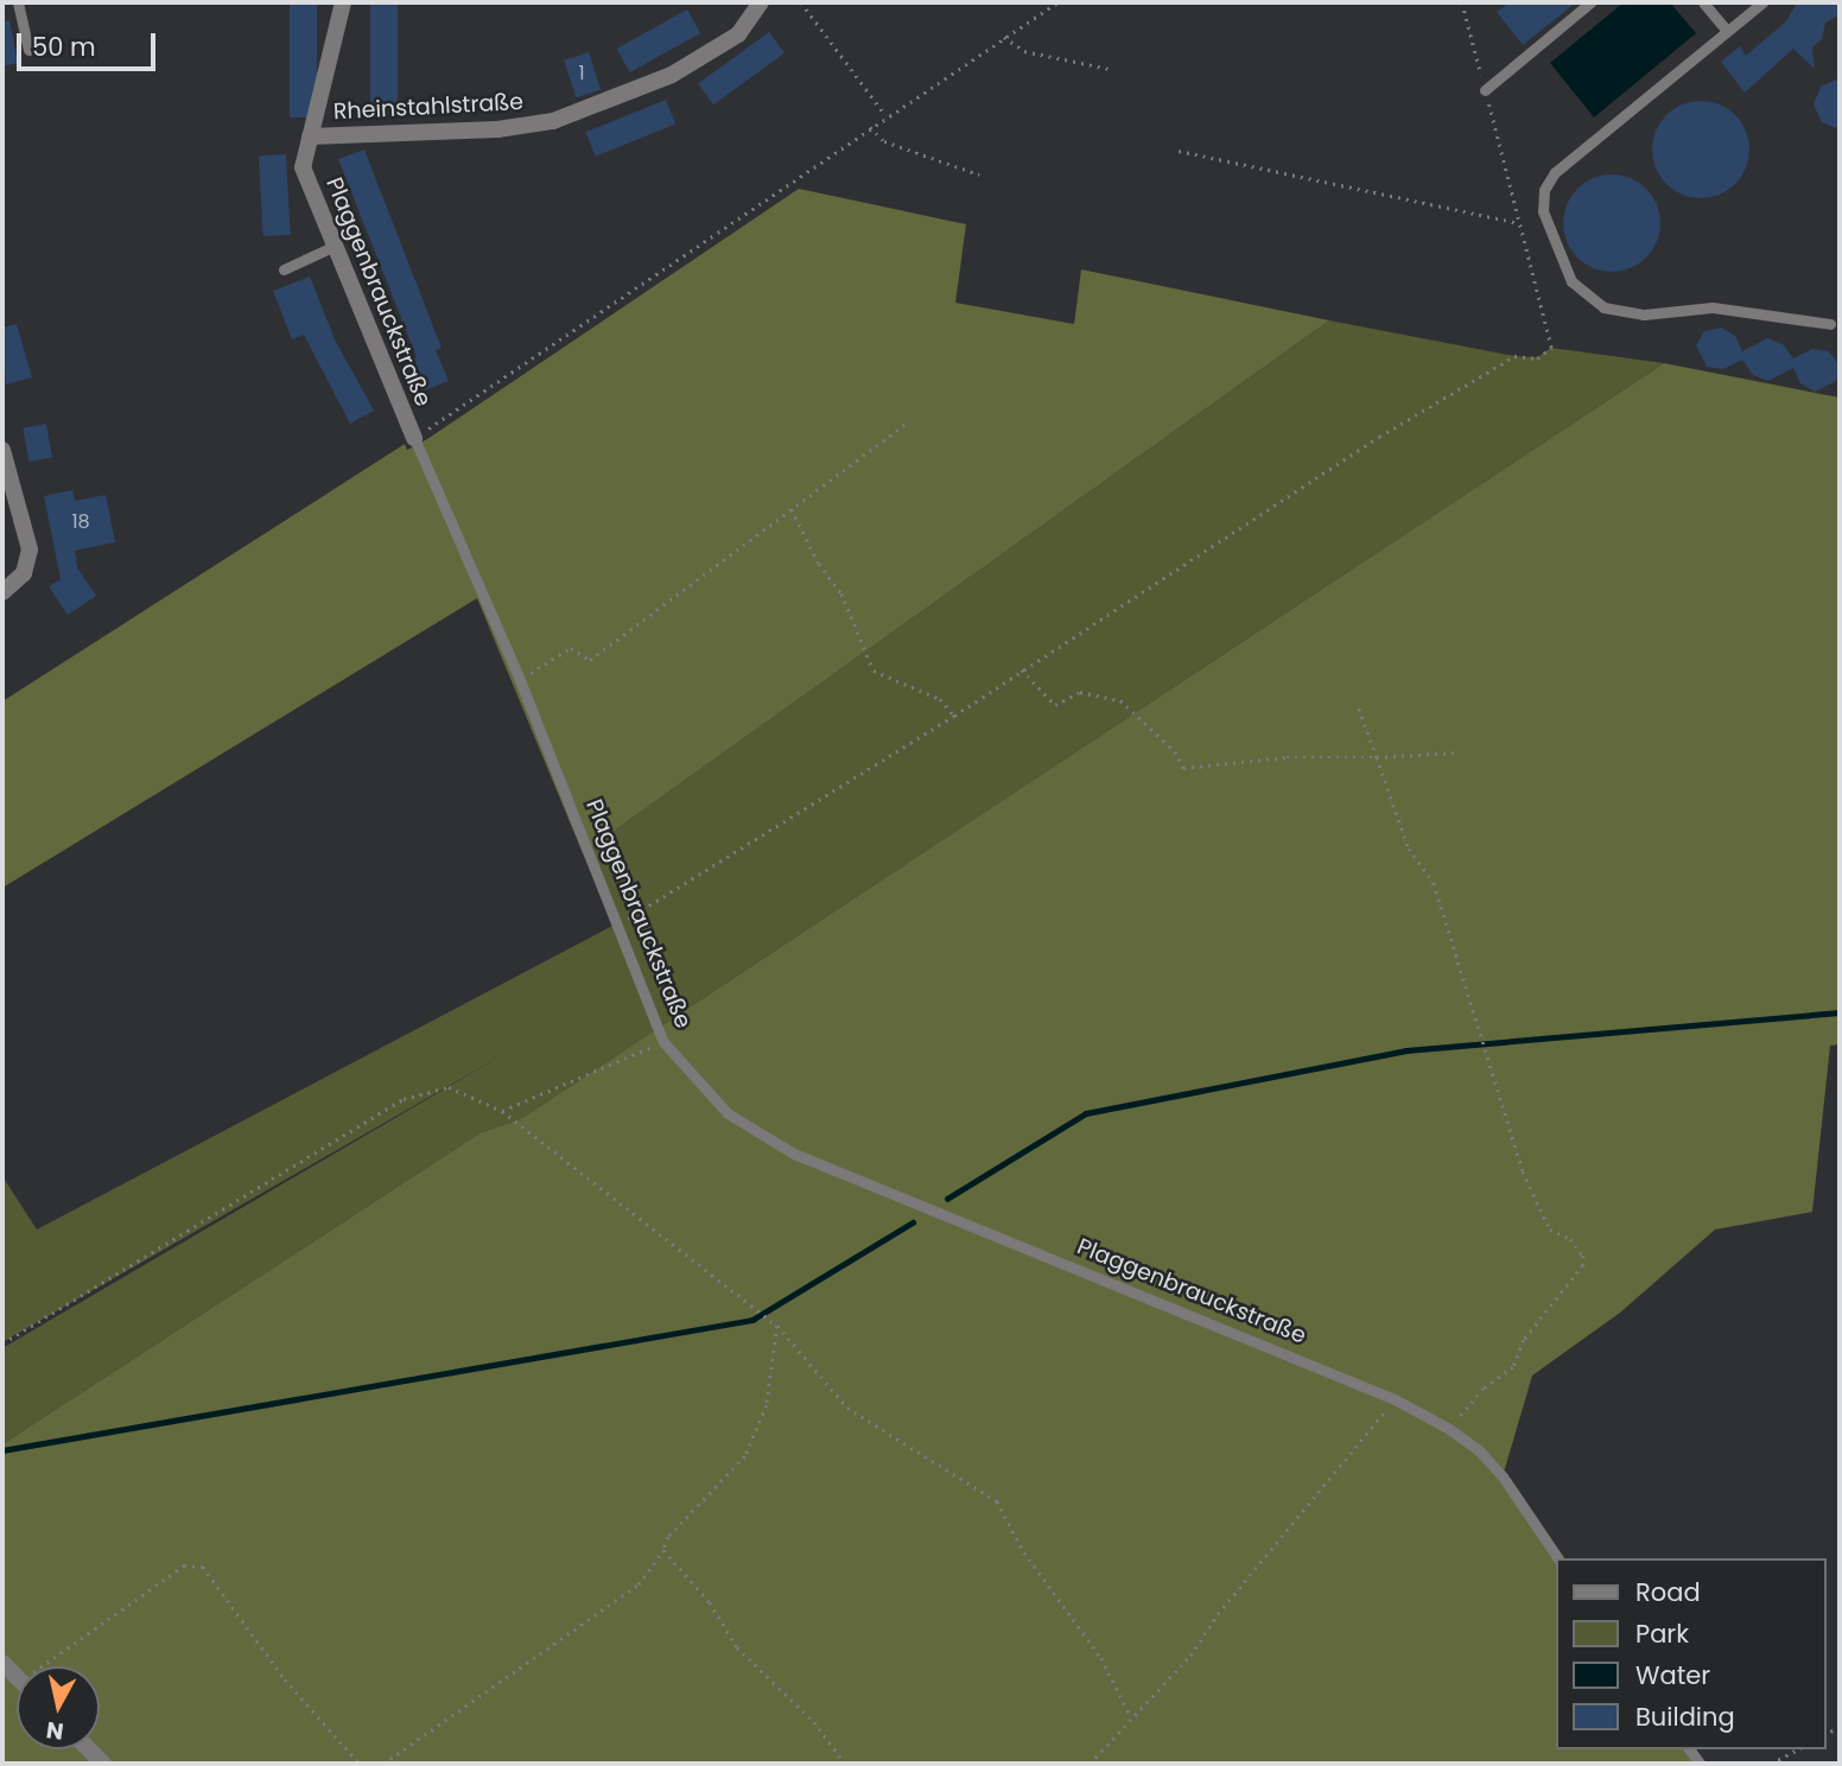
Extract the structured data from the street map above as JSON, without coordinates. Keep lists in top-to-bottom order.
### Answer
{
  "streets": {
    "street": ["Rheinstahlstraße", "Plaggenbrauckstraße"]
  },
  "crossings": [
    ["Rheinstahlstraße", "Plaggenbrauckstraße"]
  ],
  "house_numbers": ["1", "18"],
  "legend": [
    "Road",
    "Park",
    "Water",
    "Building"
  ],
  "scale_bar": "50 m",
  "north": "bottom"
}
